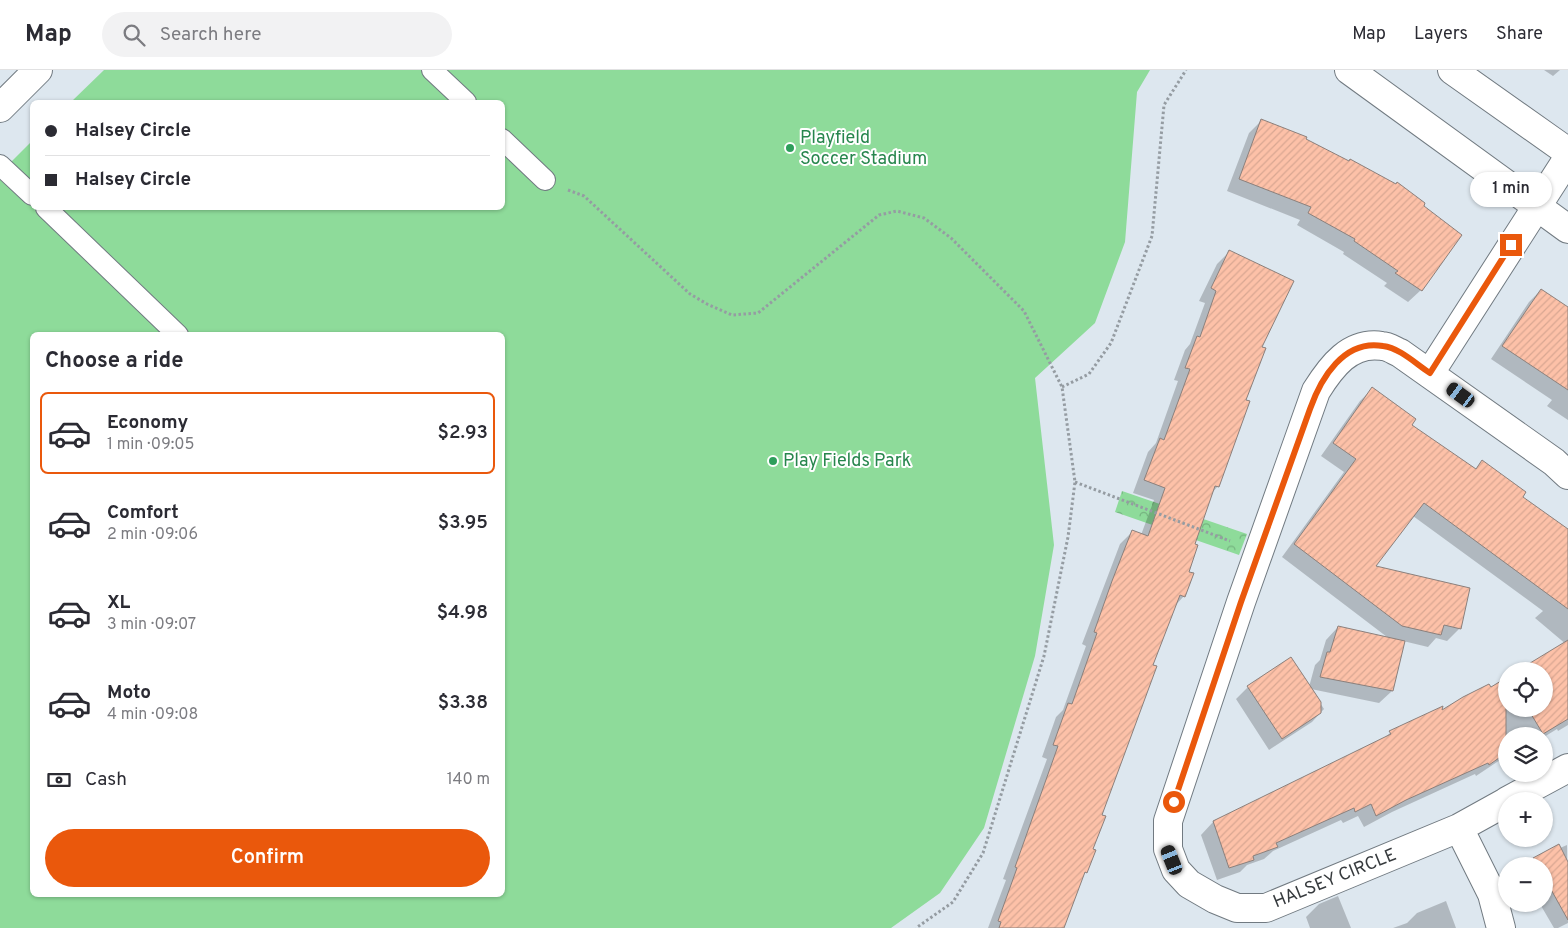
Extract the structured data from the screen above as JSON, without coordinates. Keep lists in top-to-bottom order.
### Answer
{
  "streets": {
    "street": ["HALSEY CIRCLE"]
  },
  "places": ["Playfield Soccer Stadium", "Play Fields Park"],
  "page": {
    "header": "Map",
    "search": "Search here",
    "nav": ["Map", "Layers", "Share"],
    "banner": ["Halsey Circle", "Halsey Circle"],
    "bubble": "1 min",
    "heading": "Choose a ride",
    "list": [
      {
        "name": "Economy",
        "note": "1 min · 09:05",
        "value": "$2.93"
      },
      {
        "name": "Comfort",
        "note": "2 min · 09:06",
        "value": "$3.95"
      },
      {
        "name": "XL",
        "note": "3 min · 09:07",
        "value": "$4.98"
      },
      {
        "name": "Moto",
        "note": "4 min · 09:08",
        "value": "$3.38"
      }
    ],
    "map_buttons": ["+", "−"],
    "pay": ["Cash", "140 m"],
    "buttons": "Confirm"
  }
}
